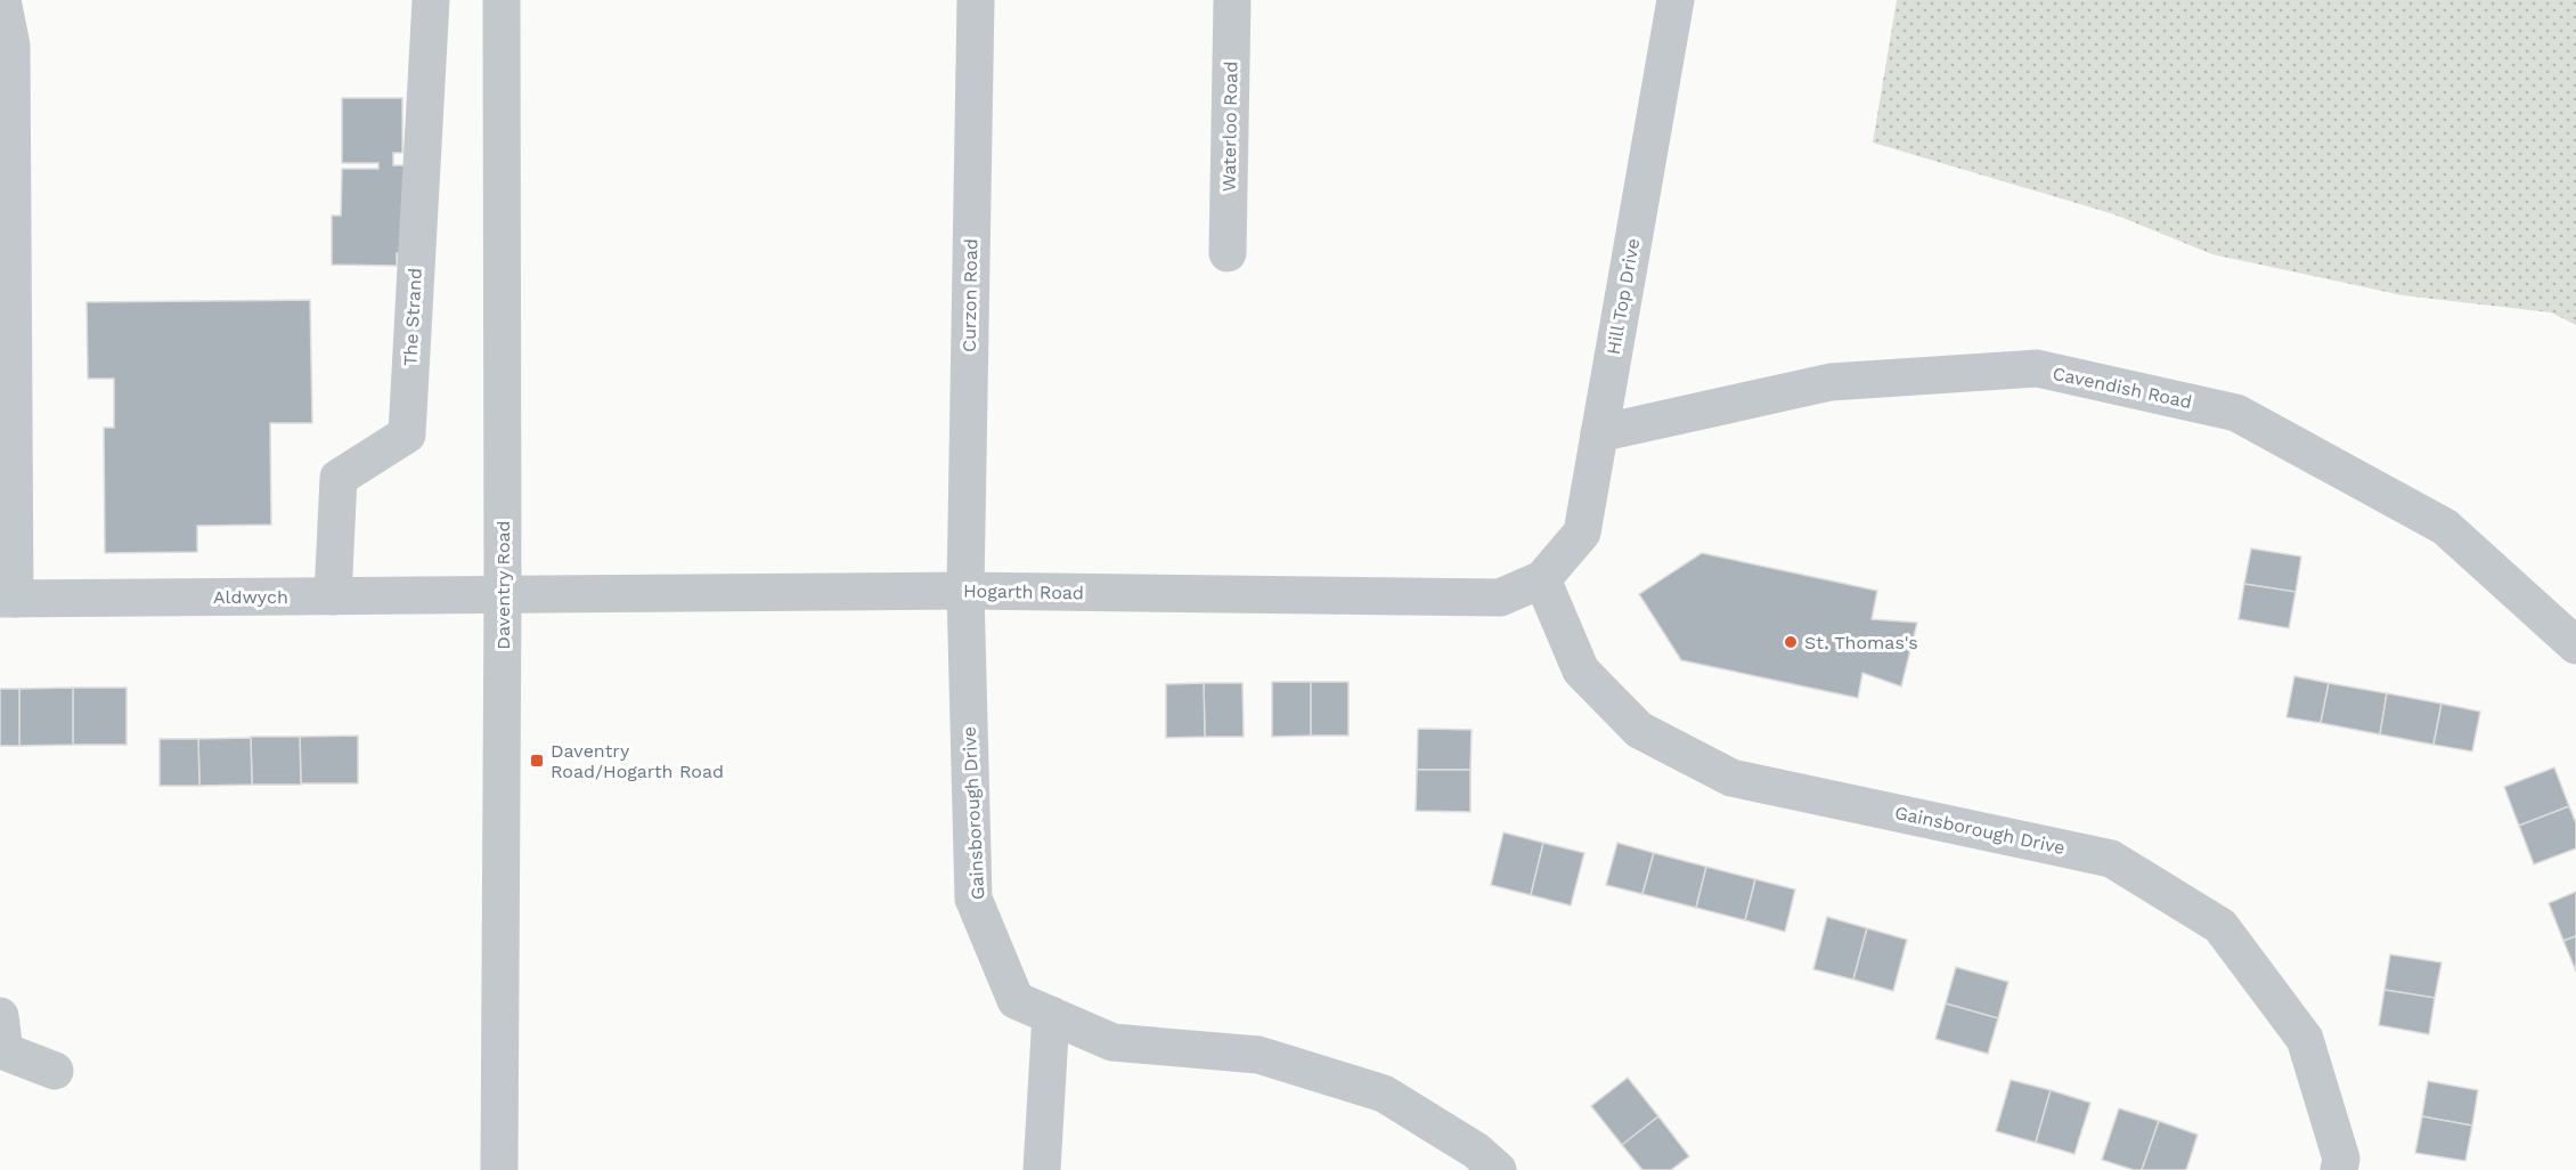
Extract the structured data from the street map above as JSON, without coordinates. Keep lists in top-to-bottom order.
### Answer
{
  "streets": {
    "street": [
      "Waterloo Road",
      "Curzon Road",
      "Hill Top Drive",
      "The Strand",
      "Cavendish Road",
      "Daventry Road",
      "Hogarth Road",
      "Aldwych",
      "Gainsborough Drive"
    ]
  },
  "crossings": [
    ["Curzon Road", "Hogarth Road"],
    ["Curzon Road", "Gainsborough Drive"],
    ["Hill Top Drive", "Cavendish Road"],
    ["Hill Top Drive", "Hogarth Road"],
    ["Hill Top Drive", "Gainsborough Drive"],
    ["The Strand", "Aldwych"],
    ["Daventry Road", "Hogarth Road"],
    ["Daventry Road", "Aldwych"],
    ["Hogarth Road", "Aldwych"],
    ["Hogarth Road", "Gainsborough Drive"]
  ],
  "places": {
    "other": ["St. Thomas's"],
    "transit": ["Daventry Road/Hogarth Road"]
  }
}
